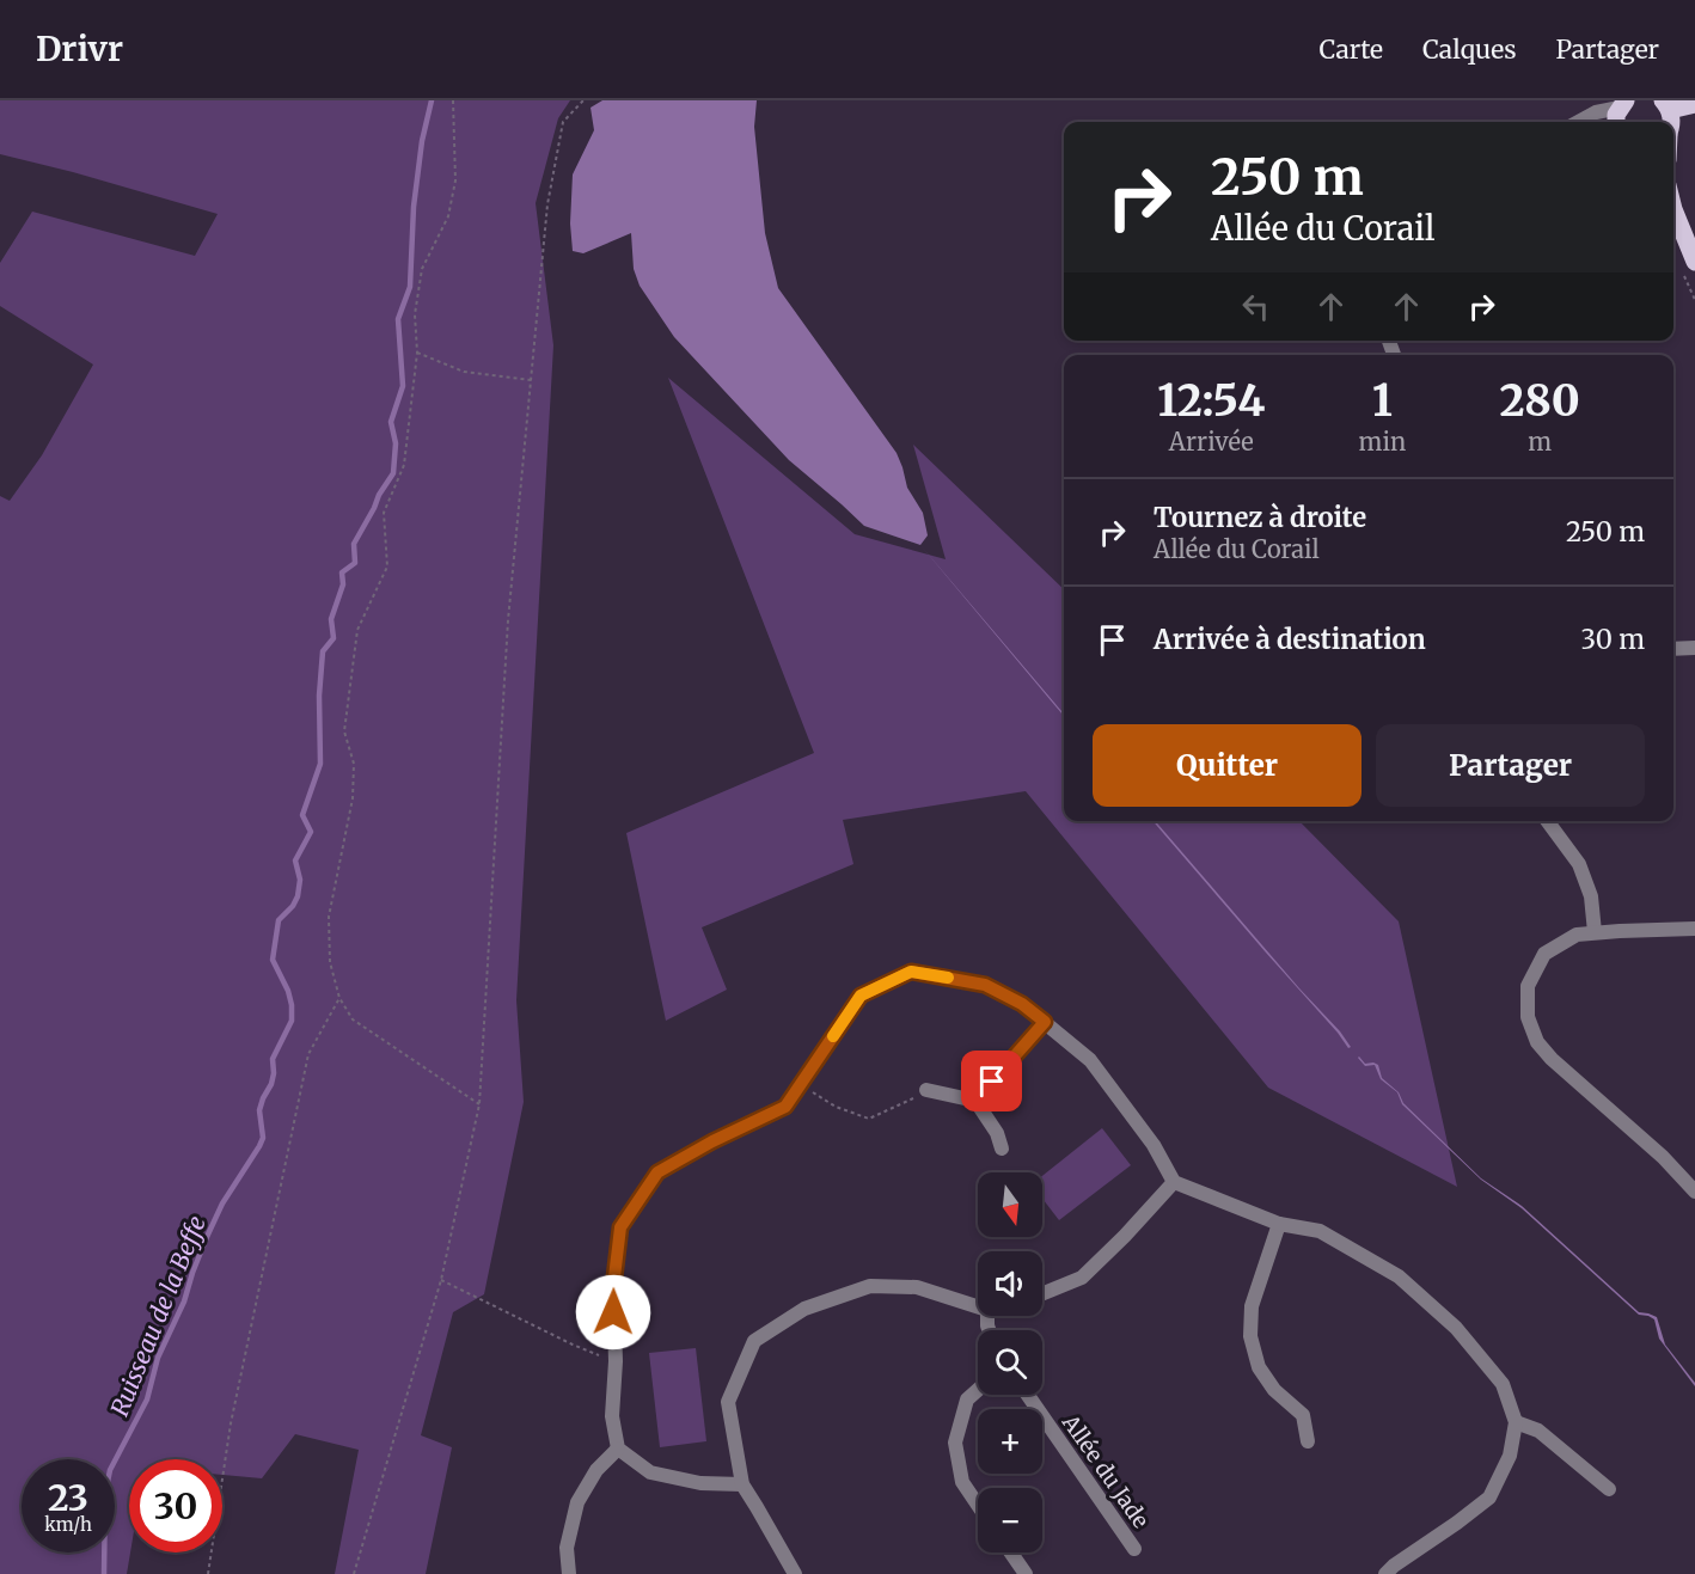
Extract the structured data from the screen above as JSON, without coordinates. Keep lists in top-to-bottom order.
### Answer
{
  "streets": {
    "street": ["Allée du Jade"]
  },
  "water": ["Ruisseau de la Beffe"],
  "north": "bottom",
  "page": {
    "header": "Drivr",
    "nav": ["Carte", "Calques", "Partager"],
    "turn": ["250 m", "Allée du Corail"],
    "eta": [
      "12:54",
      "Arrivée",
      "1",
      "min",
      "280",
      "m"
    ],
    "list": [
      {
        "name": "Tournez à droite",
        "note": "Allée du Corail",
        "value": "250 m"
      },
      {
        "name": "Arrivée à destination",
        "value": "30 m"
      }
    ],
    "buttons": ["Quitter", "Partager"],
    "map_buttons": ["+", "−"],
    "speed": "23 km/h",
    "limit": "30"
  }
}
